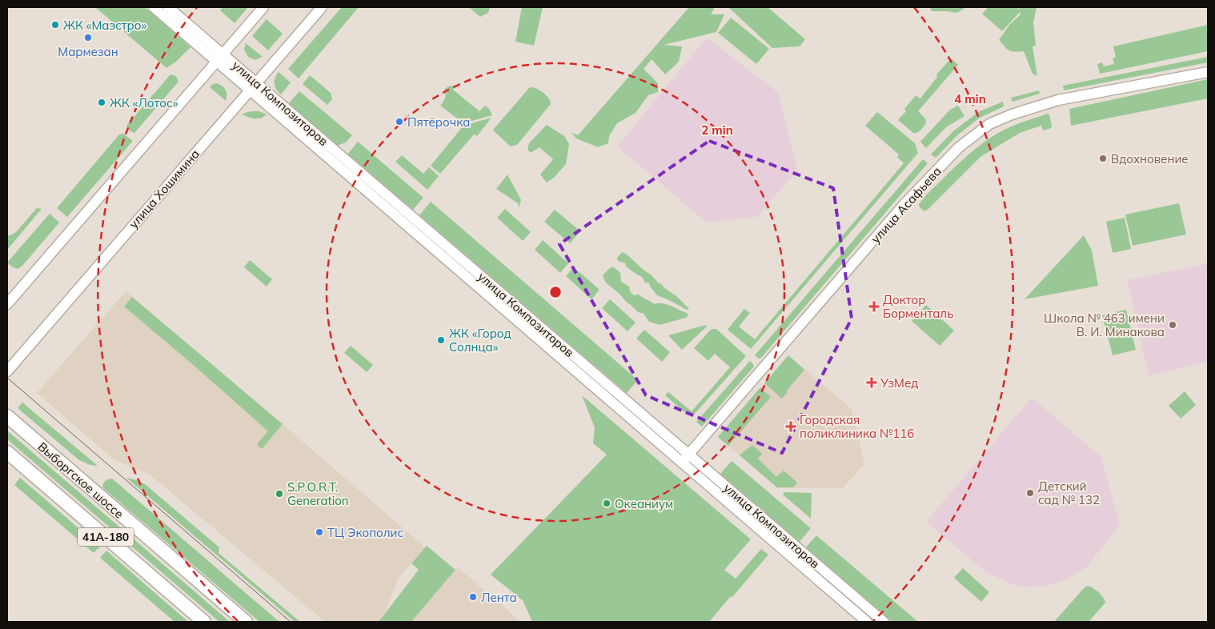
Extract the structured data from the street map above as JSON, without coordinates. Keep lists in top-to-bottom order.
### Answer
{
  "streets": {
    "main road": ["Выборгское шоссе", "41А-180"],
    "street": ["улица Композиторов", "улица Хошимина", "улица Асафьева"]
  },
  "crossings": [
    ["улица Композиторов", "улица Хошимина"],
    ["улица Композиторов", "улица Асафьева"]
  ],
  "places": {
    "other": [
      "ЖК «Маэстро»",
      "Мармезан",
      "ЖК «Лотос»",
      "Пятёрочка",
      "Вдохновение",
      "Школа № 463 имени В. И. Минакова",
      "ЖК «Город Солнца»",
      "Детский сад № 132",
      "S.P.O.R.T. Generation",
      "Океаниум",
      "ТЦ Экополис",
      "Лента"
    ],
    "health": ["Доктор Борменталь", "УзМед", "Городская поликлиника №116"]
  },
  "rings": ["4 min", "2 min"]
}
